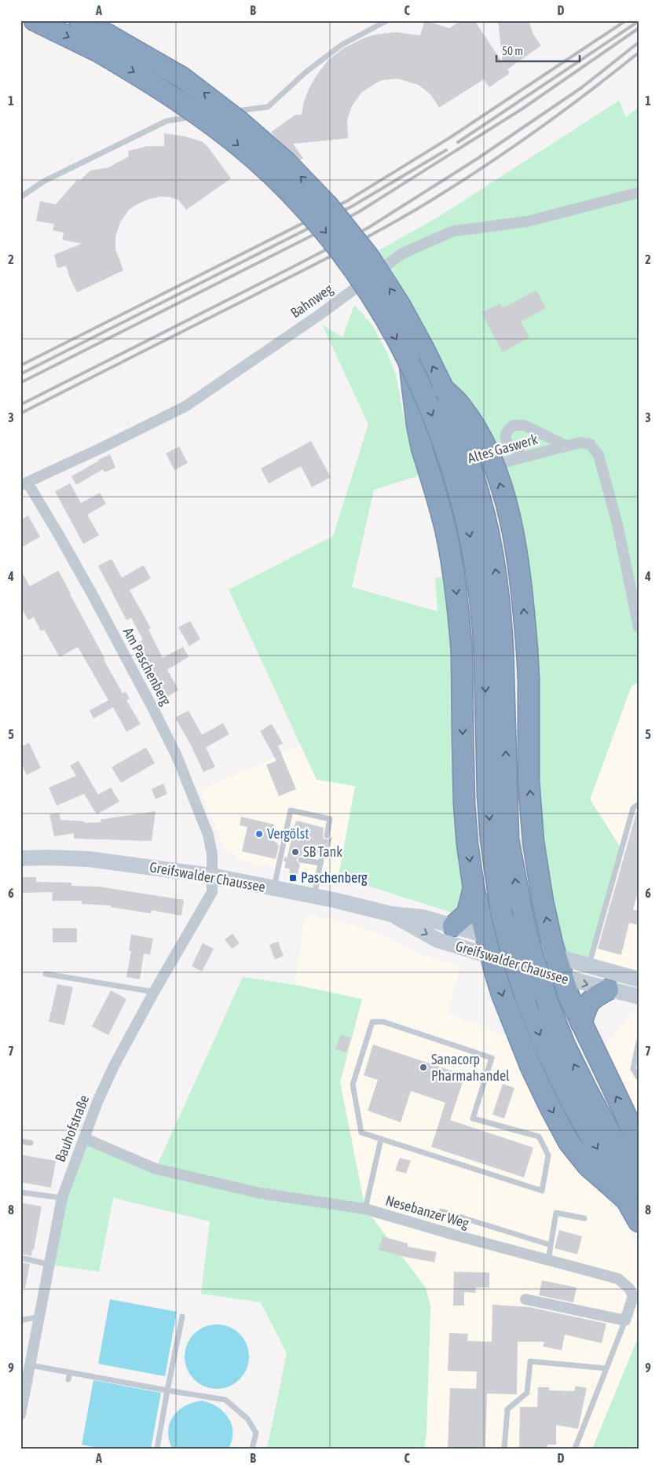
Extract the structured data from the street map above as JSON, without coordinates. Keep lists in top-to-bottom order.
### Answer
{
  "streets": {
    "main road": ["Greifswalder Chaussee"],
    "street": [
      "Bahnweg",
      "Altes Gaswerk",
      "Am Paschenberg",
      "Bauhofstraße",
      "Nesebanzer Weg"
    ]
  },
  "crossings": [
    ["Bahnweg", "Am Paschenberg"],
    ["Am Paschenberg", "Greifswalder Chaussee"],
    ["Am Paschenberg", "Bauhofstraße"],
    ["Greifswalder Chaussee", "Bauhofstraße"],
    ["Bauhofstraße", "Nesebanzer Weg"]
  ],
  "places": {
    "other": ["Vergölst", "SB Tank", "Sanacorp Pharmahandel"],
    "transit": ["Paschenberg"]
  },
  "scale_bar": "50 m",
  "grid": {
    "columns": [
      "A",
      "B",
      "C",
      "D"
    ],
    "rows": [
      "1",
      "2",
      "3",
      "4",
      "5",
      "6",
      "7",
      "8",
      "9"
    ]
  }
}
